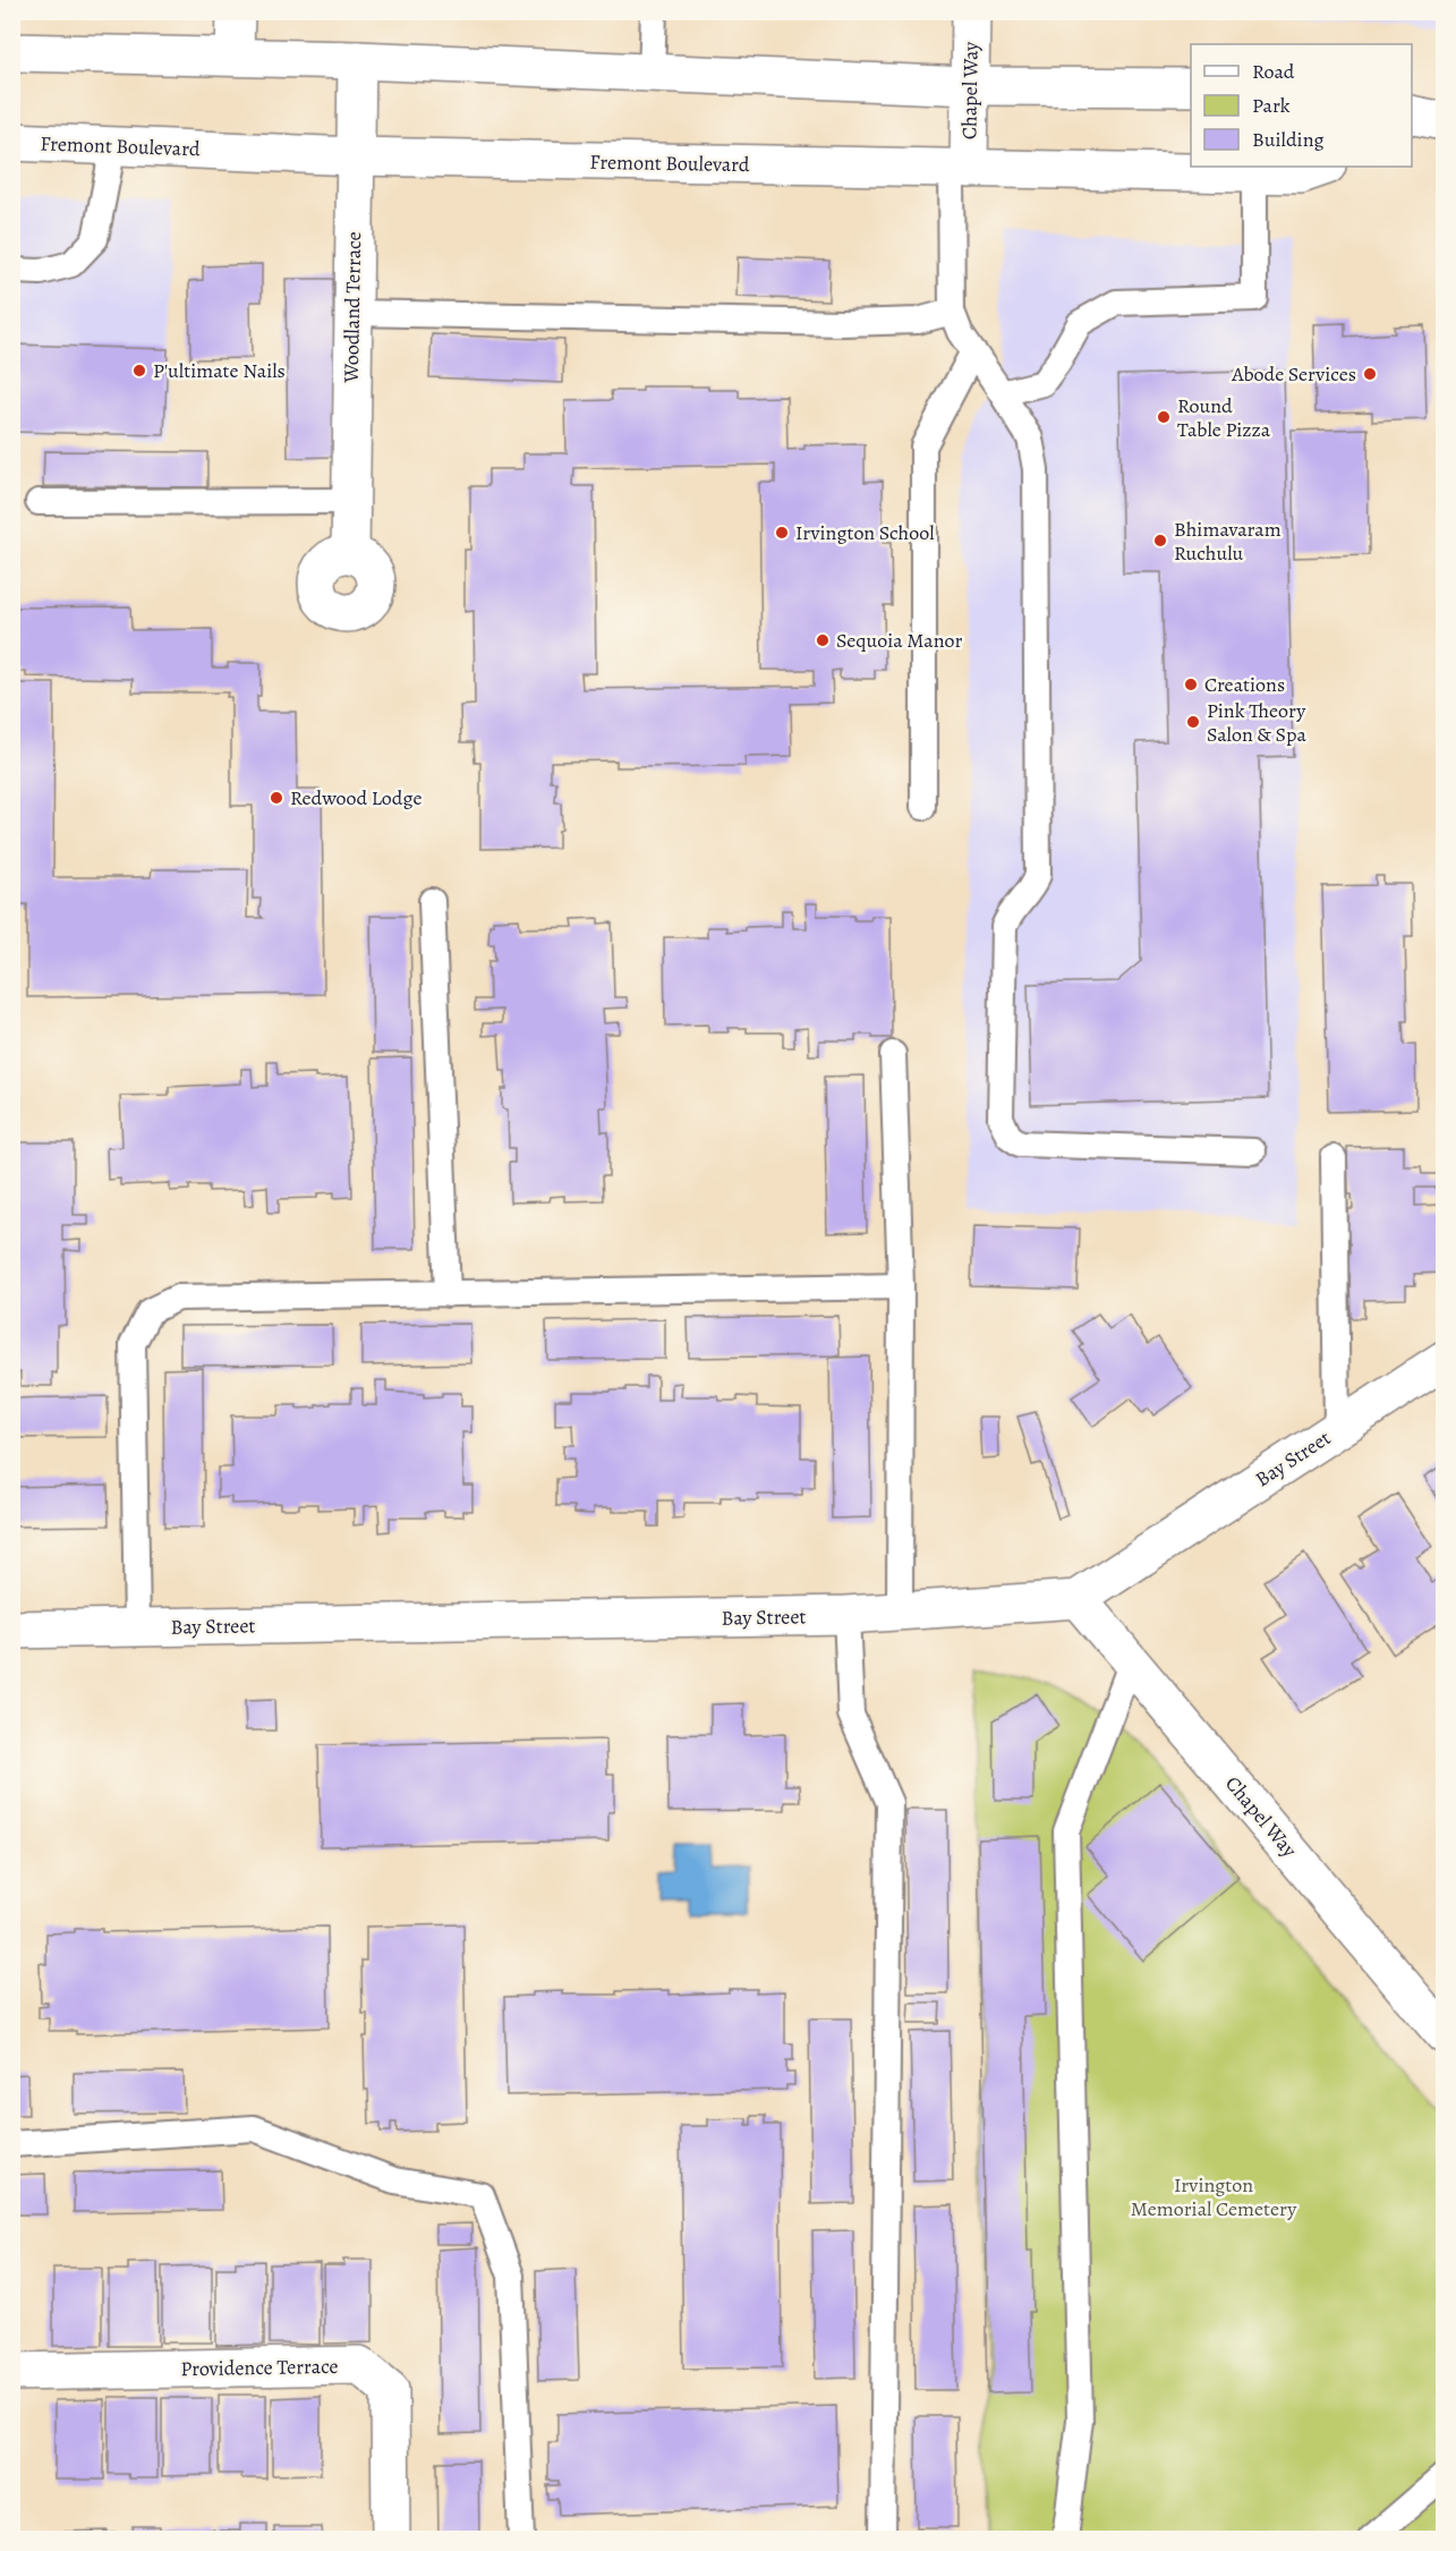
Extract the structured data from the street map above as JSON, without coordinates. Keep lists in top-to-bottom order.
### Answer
{
  "streets": {
    "street": [
      "Chapel Way",
      "Fremont Boulevard",
      "Woodland Terrace",
      "Bay Street",
      "Providence Terrace"
    ]
  },
  "crossings": [
    ["Chapel Way", "Fremont Boulevard"],
    ["Chapel Way", "Bay Street"],
    ["Fremont Boulevard", "Woodland Terrace"]
  ],
  "parks": ["Irvington Memorial Cemetery"],
  "places": [
    "P'ultimate Nails",
    "Abode Services",
    "Round Table Pizza",
    "Irvington School",
    "Bhimavaram Ruchulu",
    "Sequoia Manor",
    "Creations",
    "Pink Theory Salon & Spa",
    "Redwood Lodge"
  ],
  "legend": ["Road", "Park", "Building"]
}
